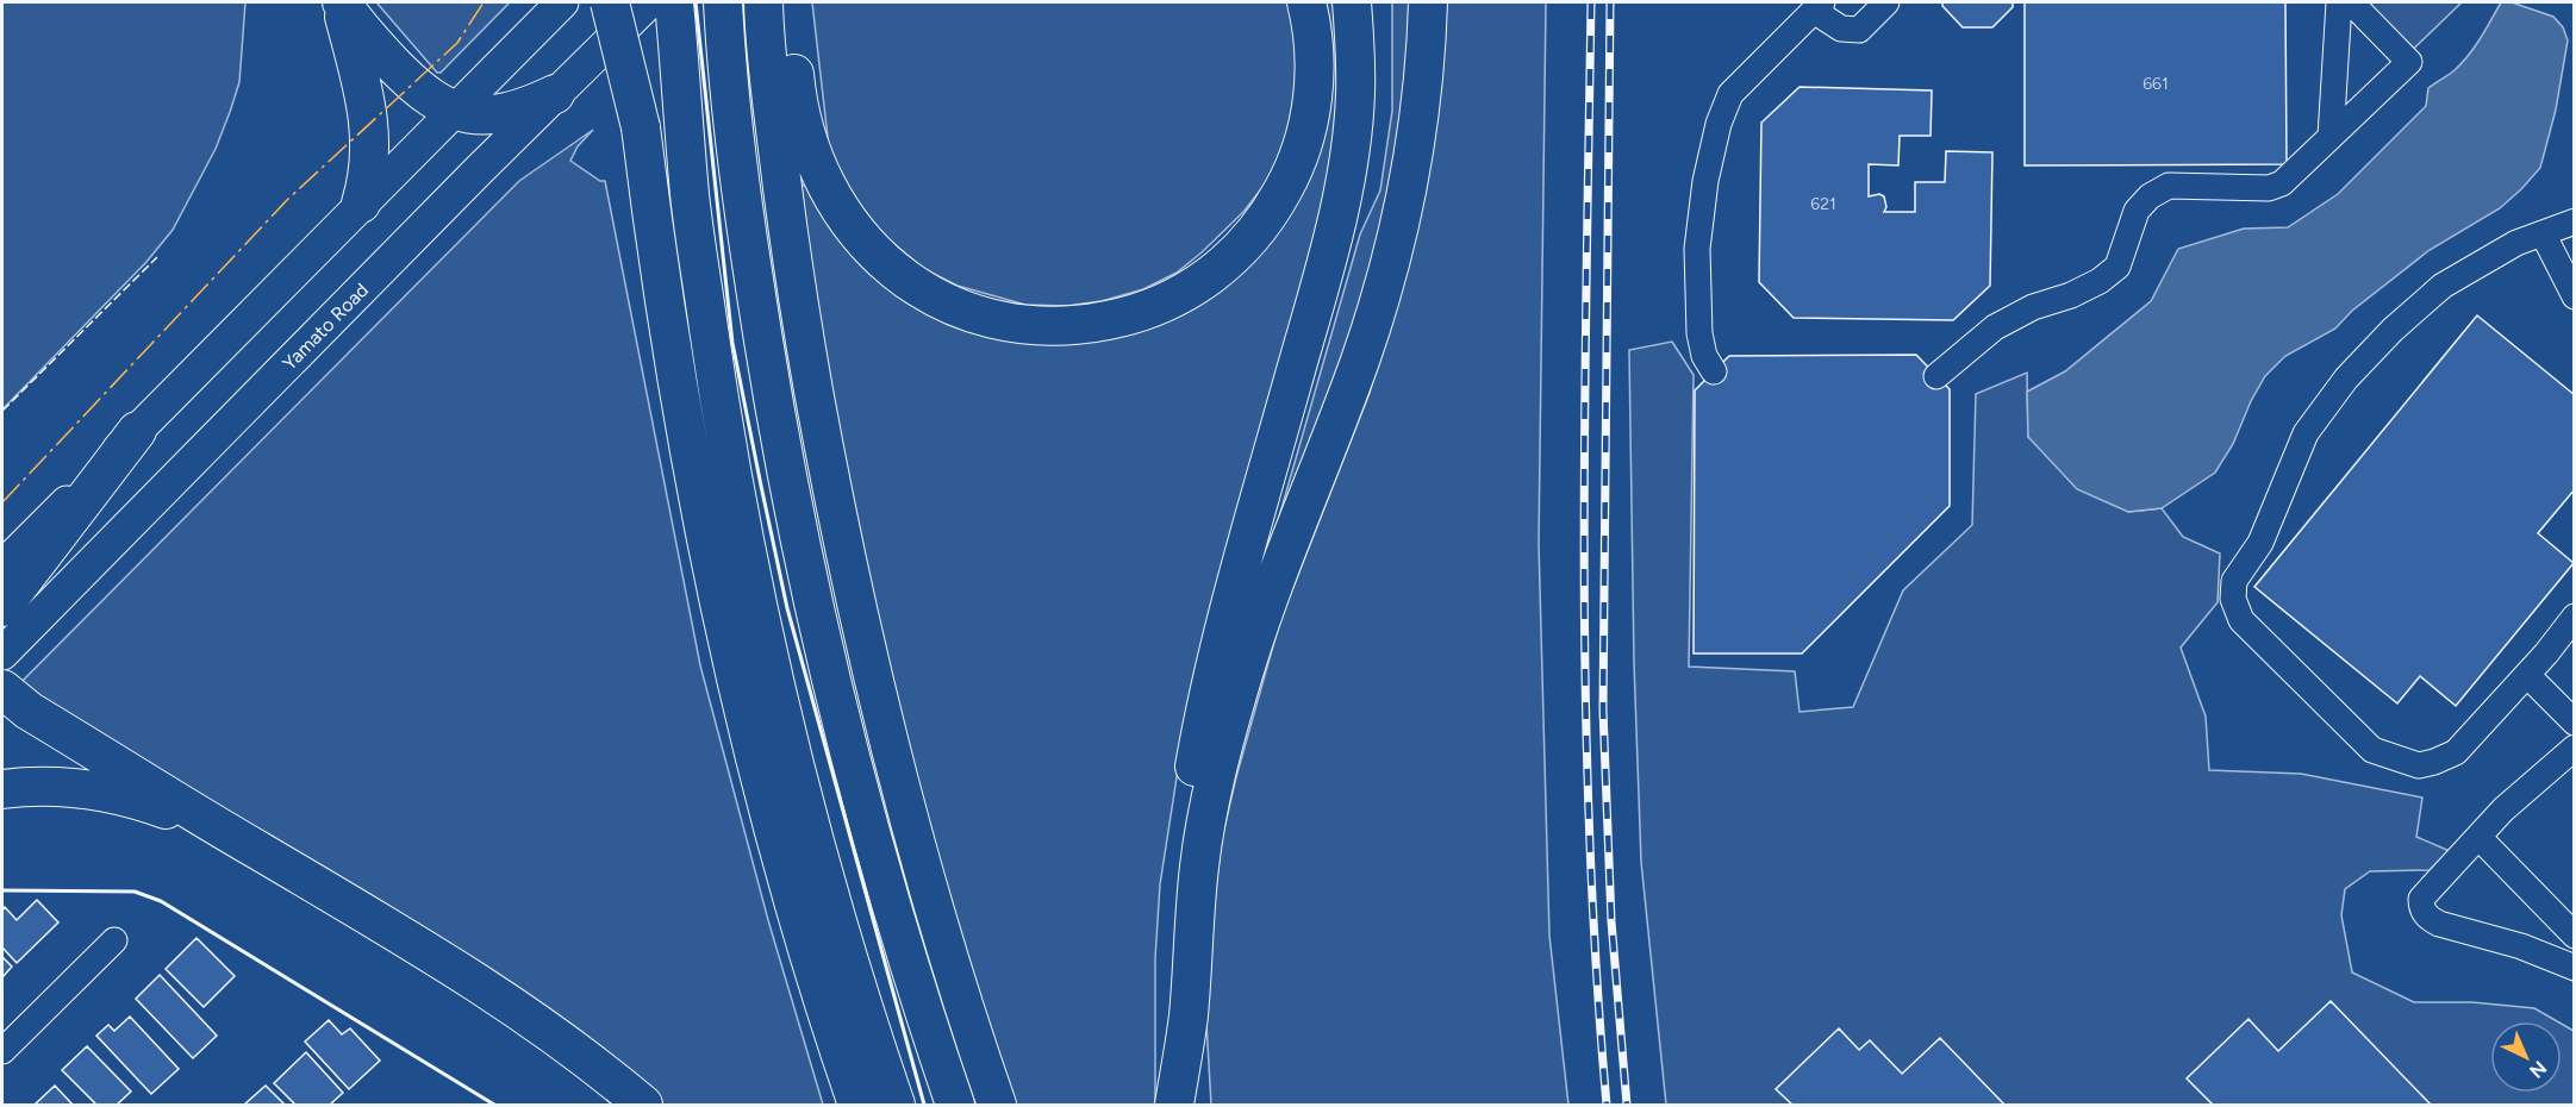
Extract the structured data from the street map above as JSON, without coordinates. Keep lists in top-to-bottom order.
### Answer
{
  "streets": {
    "main road": ["Yamato Road"]
  },
  "house_numbers": ["661", "621"],
  "north": "bottom right"
}
